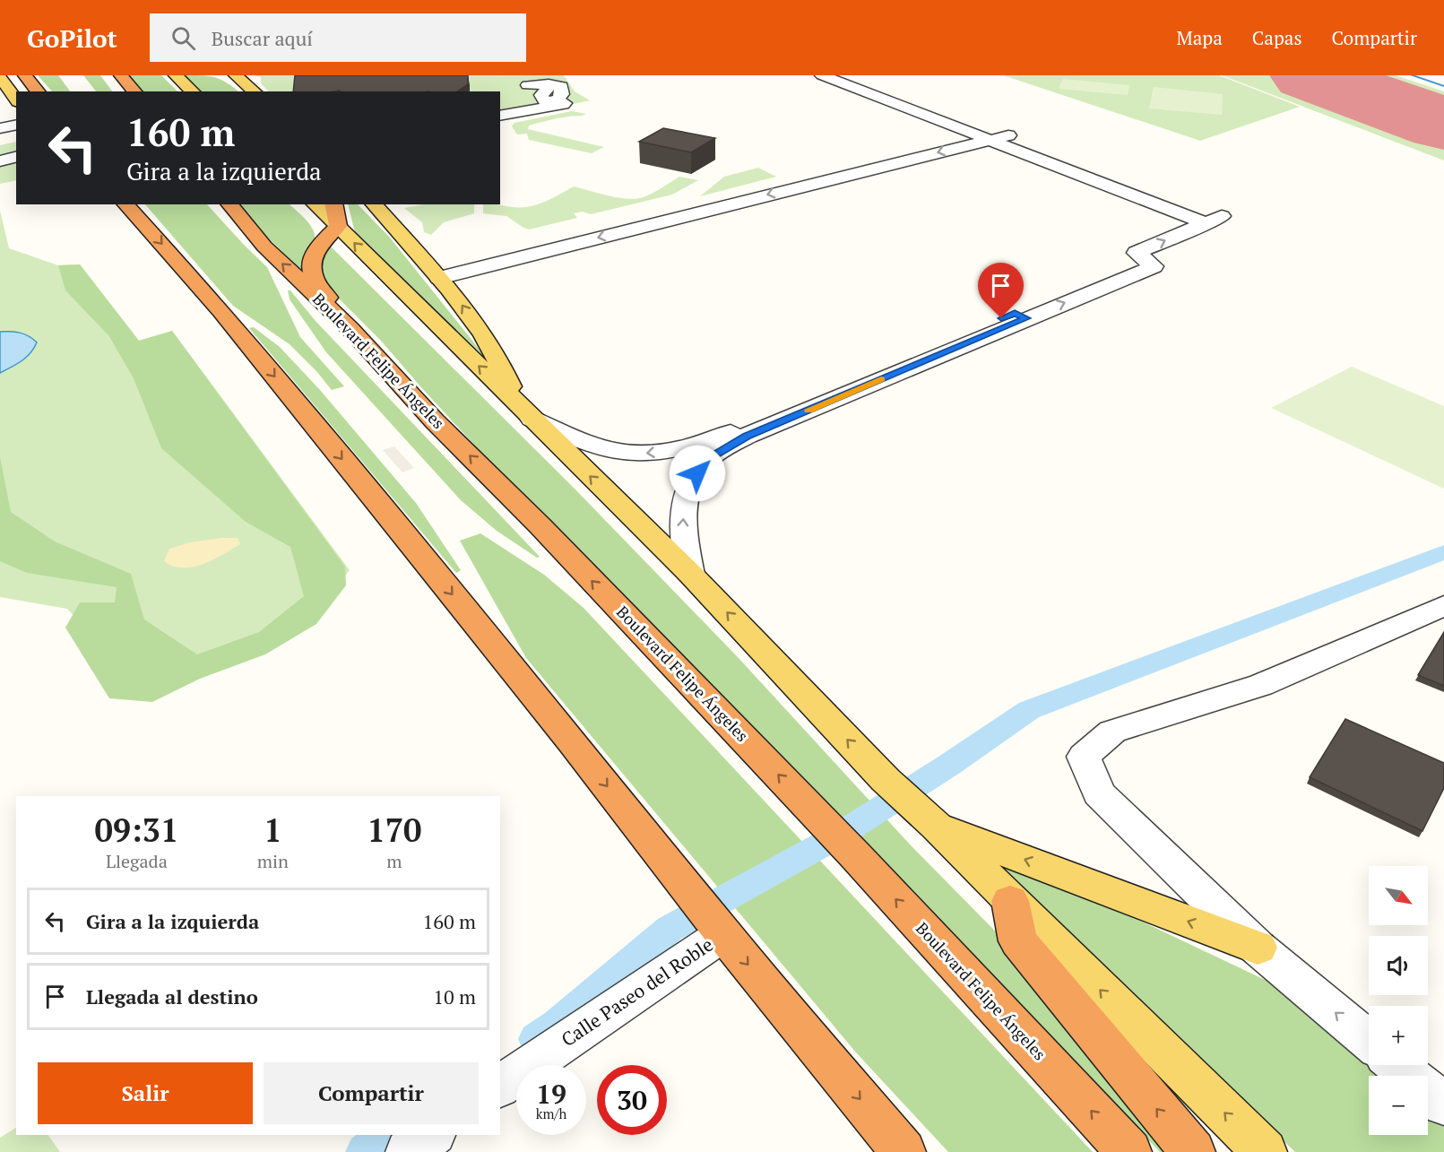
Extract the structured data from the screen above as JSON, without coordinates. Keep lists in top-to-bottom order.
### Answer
{
  "streets": {
    "highway": ["Boulevard Felipe Ángeles"],
    "street": ["Calle Paseo del Roble"]
  },
  "north": "bottom right",
  "page": {
    "header": "GoPilot",
    "search": "Buscar aquí",
    "nav": ["Mapa", "Capas", "Compartir"],
    "turn": ["160 m", "Gira a la izquierda"],
    "eta": [
      "09:31",
      "Llegada",
      "1",
      "min",
      "170",
      "m"
    ],
    "map_buttons": ["+", "−"],
    "list": [
      {
        "name": "Gira a la izquierda",
        "value": "160 m"
      },
      {
        "name": "Llegada al destino",
        "value": "10 m"
      }
    ],
    "buttons": ["Salir", "Compartir"],
    "speed": "19 km/h",
    "limit": "30"
  }
}
